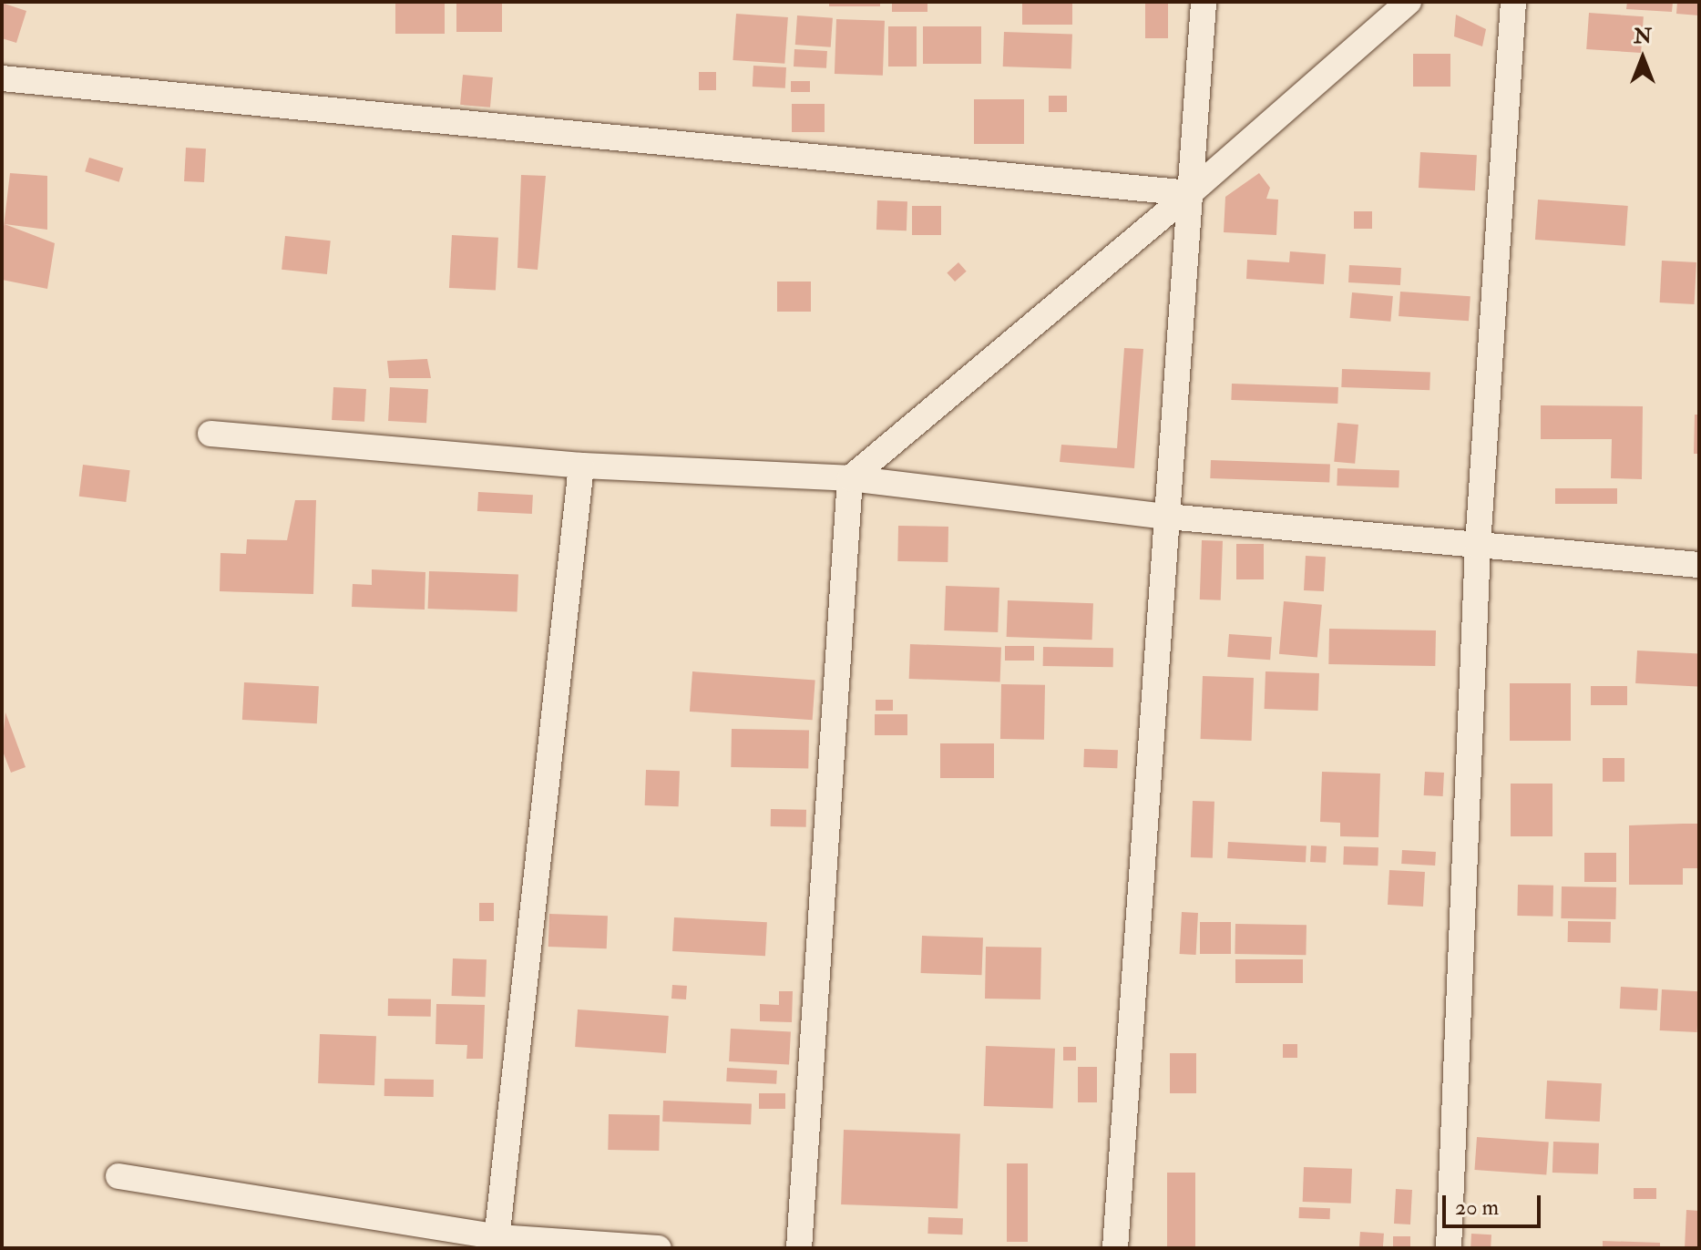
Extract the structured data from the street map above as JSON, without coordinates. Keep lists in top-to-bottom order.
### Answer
{
  "scale_bar": "20 m",
  "north": "top"
}
